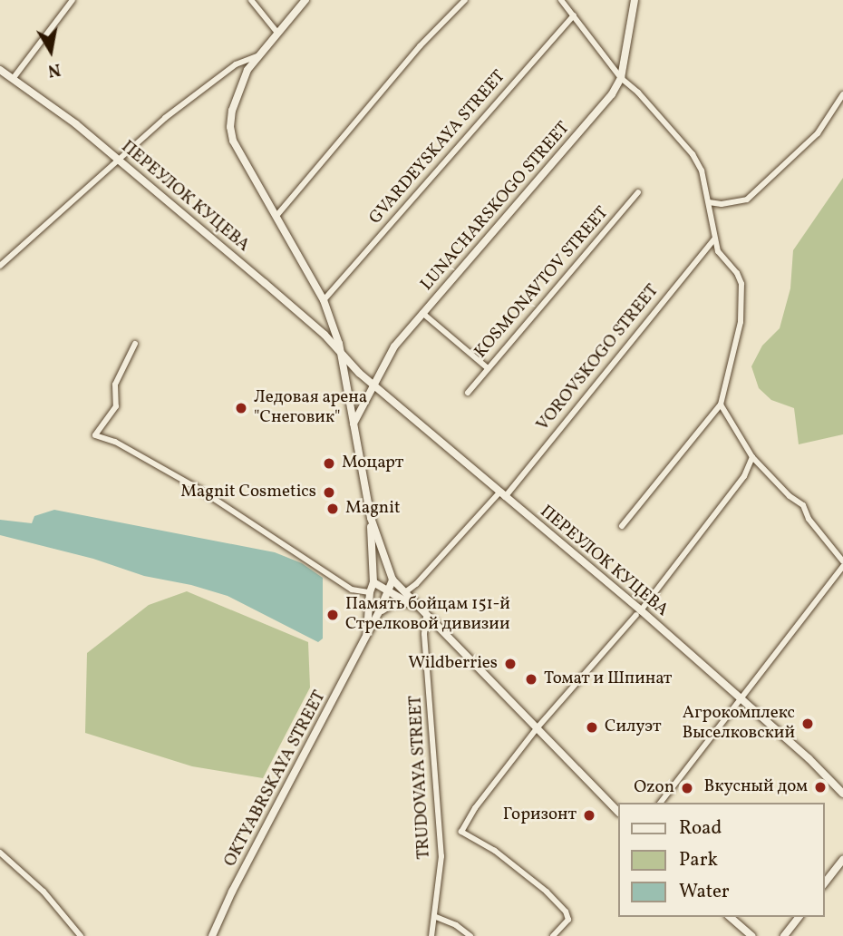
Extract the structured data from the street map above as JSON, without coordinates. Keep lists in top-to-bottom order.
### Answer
{
  "streets": {
    "street": [
      "GVARDEYSKAYA STREET",
      "ПЕРЕУЛОК КУЦЕВА",
      "LUNACHARSKOGO STREET",
      "KOSMONAVTOV STREET",
      "VOROVSKOGO STREET",
      "TRUDOVAYA STREET",
      "OKTYABRSKAYA STREET"
    ]
  },
  "crossings": [
    ["GVARDEYSKAYA STREET", "ПЕРЕУЛОК КУЦЕВА"],
    ["ПЕРЕУЛОК КУЦЕВА", "LUNACHARSKOGO STREET"],
    ["ПЕРЕУЛОК КУЦЕВА", "VOROVSKOGO STREET"]
  ],
  "places": [
    "Ледовая арена \"Снеговик\"",
    "Моцарт",
    "Magnit Cosmetics",
    "Magnit",
    "Память бойцам 151-й Стрелковой дивизии",
    "Wildberries",
    "Томат и Шпинат",
    "Агрокомплекс Выселковский",
    "Силуэт",
    "Вкусный дом",
    "Ozon",
    "Горизонт"
  ],
  "legend": ["Road", "Park", "Water"],
  "north": "bottom"
}
